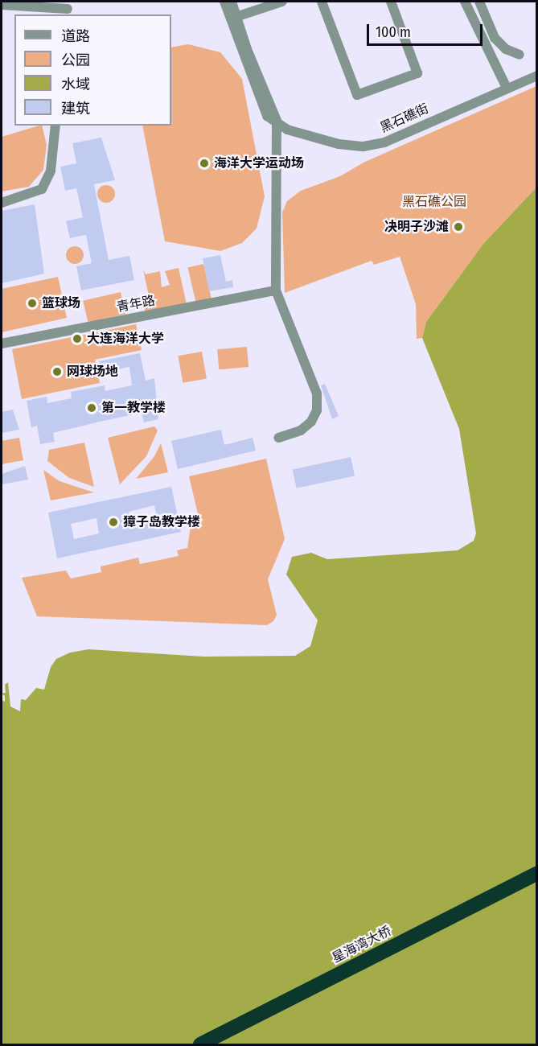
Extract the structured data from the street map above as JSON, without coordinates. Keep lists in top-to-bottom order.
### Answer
{
  "streets": {
    "highway": ["星海湾大桥"],
    "street": ["黑石礁街", "青年路"]
  },
  "parks": ["黑石礁公园"],
  "places": [
    "海洋大学运动场",
    "决明子沙滩",
    "篮球场",
    "大连海洋大学",
    "网球场地",
    "第一教学楼",
    "獐子岛教学楼"
  ],
  "legend": [
    "道路",
    "公园",
    "水域",
    "建筑"
  ],
  "scale_bar": "100 m"
}
